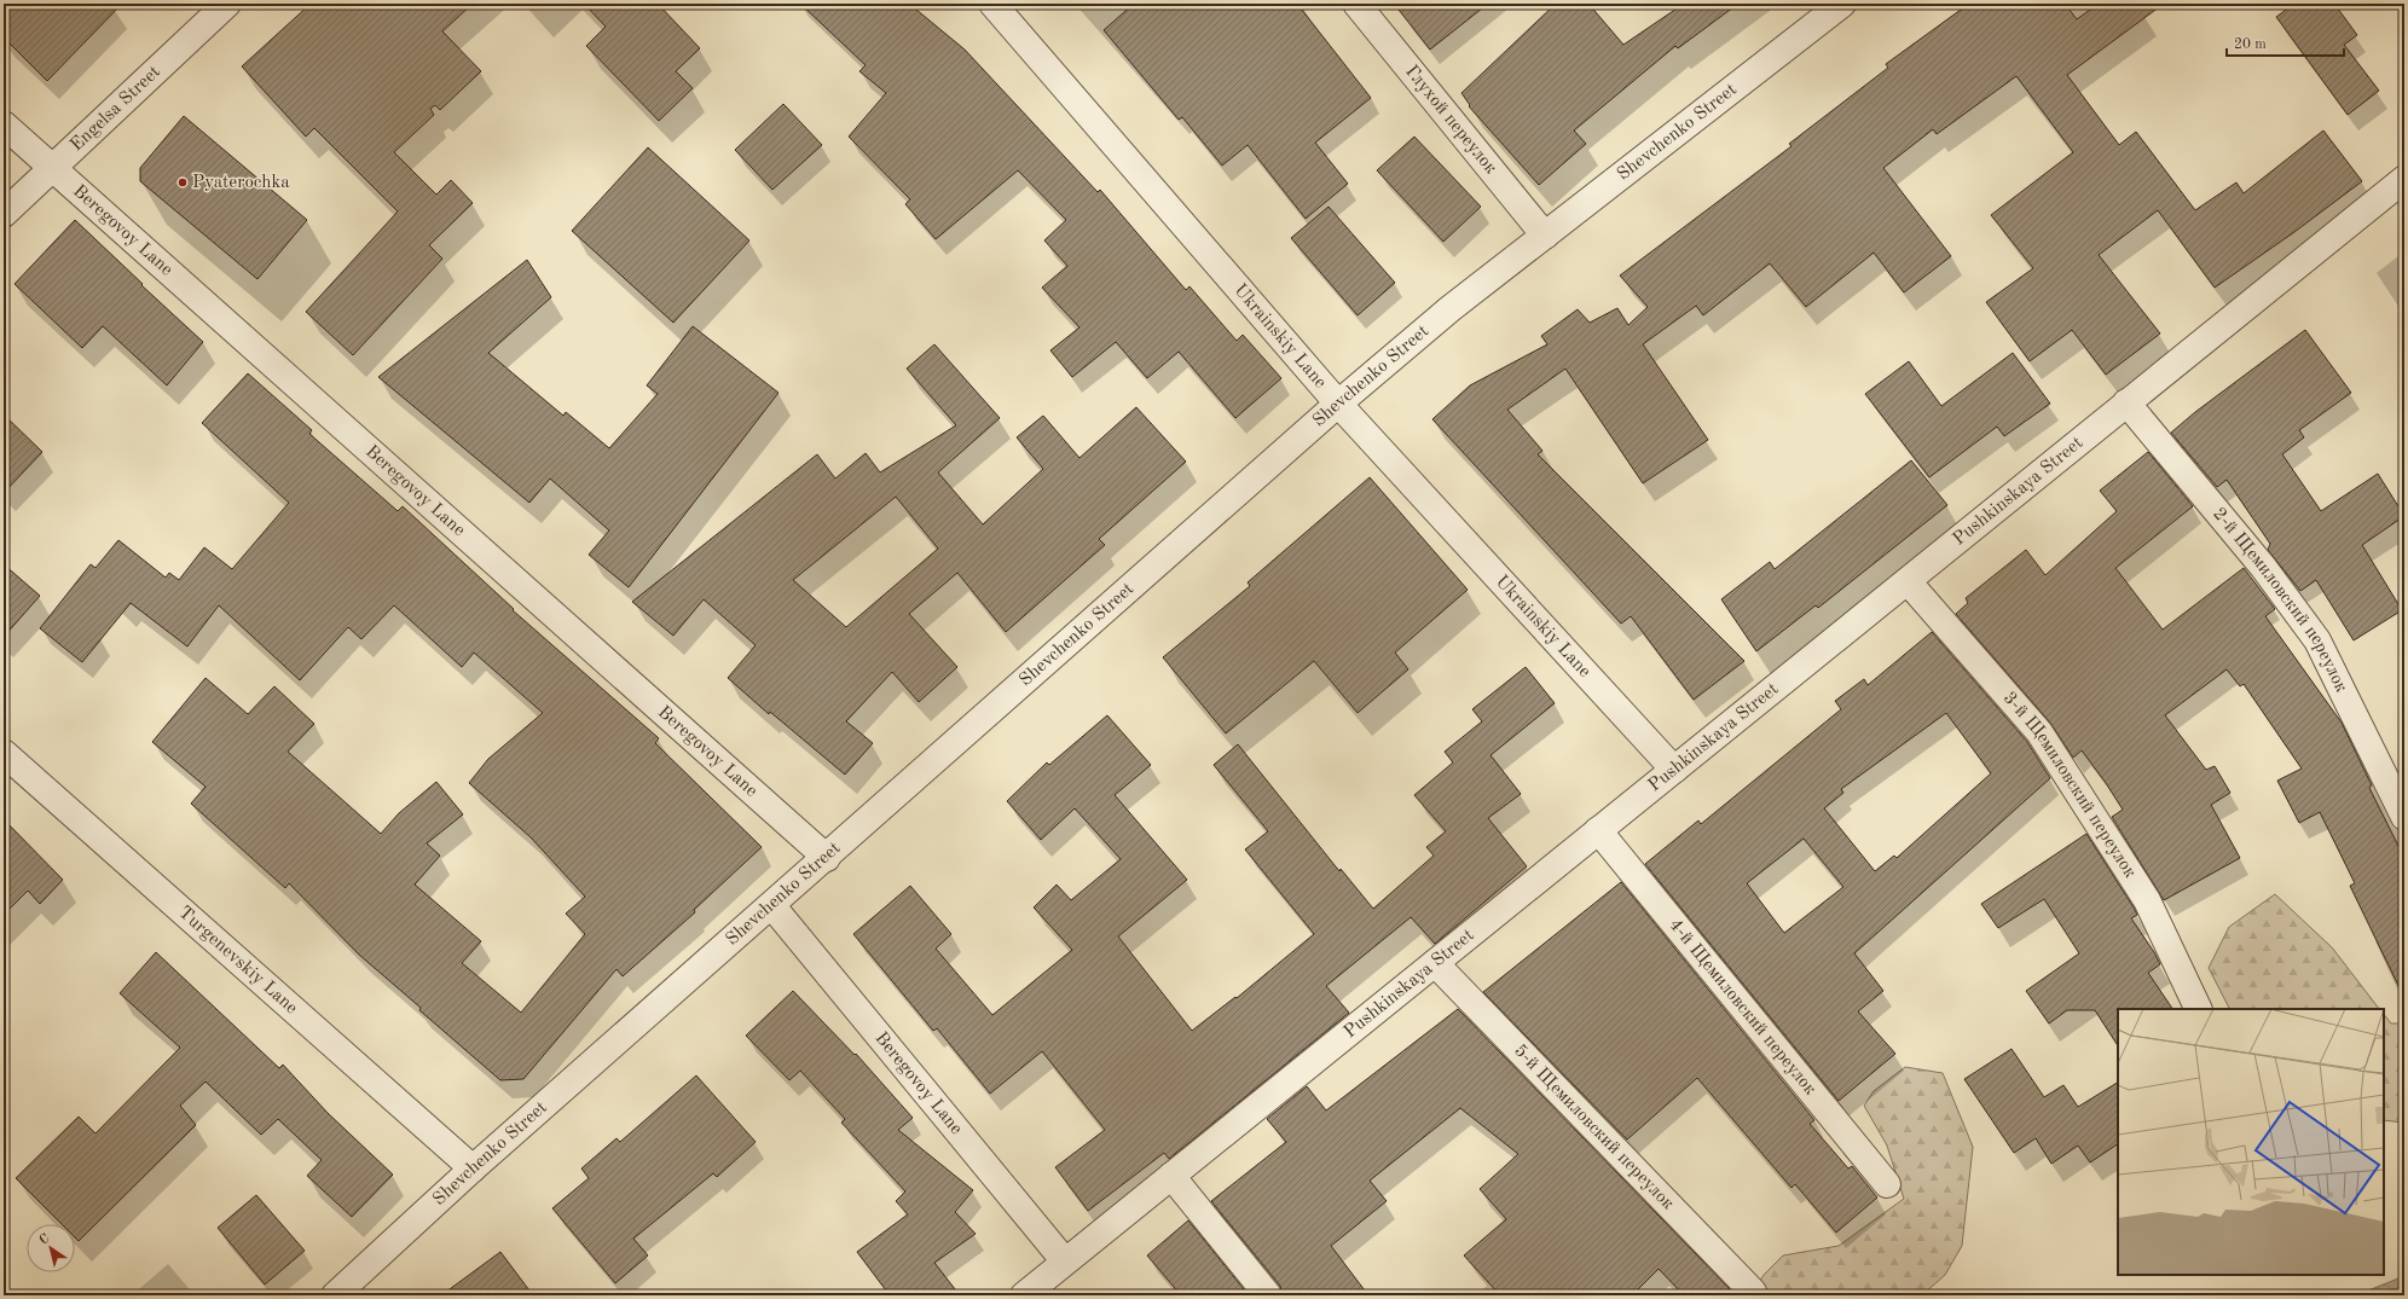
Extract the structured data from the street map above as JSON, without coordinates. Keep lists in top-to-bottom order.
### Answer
{
  "streets": {
    "street": [
      "Engelsa Street",
      "Глухой переулок",
      "Shevchenko Street",
      "Beregovoy Lane",
      "Ukrainskiy Lane",
      "Pushkinskaya Street",
      "2-й Щемиловский переулок",
      "3-й Щемиловский переулок",
      "Turgenevskiy Lane",
      "4-й Щемиловский переулок",
      "5-й Щемиловский переулок"
    ]
  },
  "crossings": [
    ["Engelsa Street", "Beregovoy Lane"],
    ["Глухой переулок", "Shevchenko Street"],
    ["Shevchenko Street", "Beregovoy Lane"],
    ["Shevchenko Street", "Ukrainskiy Lane"],
    ["Shevchenko Street", "Turgenevskiy Lane"],
    ["Beregovoy Lane", "Pushkinskaya Street"],
    ["Ukrainskiy Lane", "Pushkinskaya Street"],
    ["Pushkinskaya Street", "2-й Щемиловский переулок"],
    ["Pushkinskaya Street", "3-й Щемиловский переулок"],
    ["Pushkinskaya Street", "4-й Щемиловский переулок"],
    ["Pushkinskaya Street", "5-й Щемиловский переулок"]
  ],
  "places": ["Pyaterochka"],
  "scale_bar": "20 m",
  "north": "top left"
}
